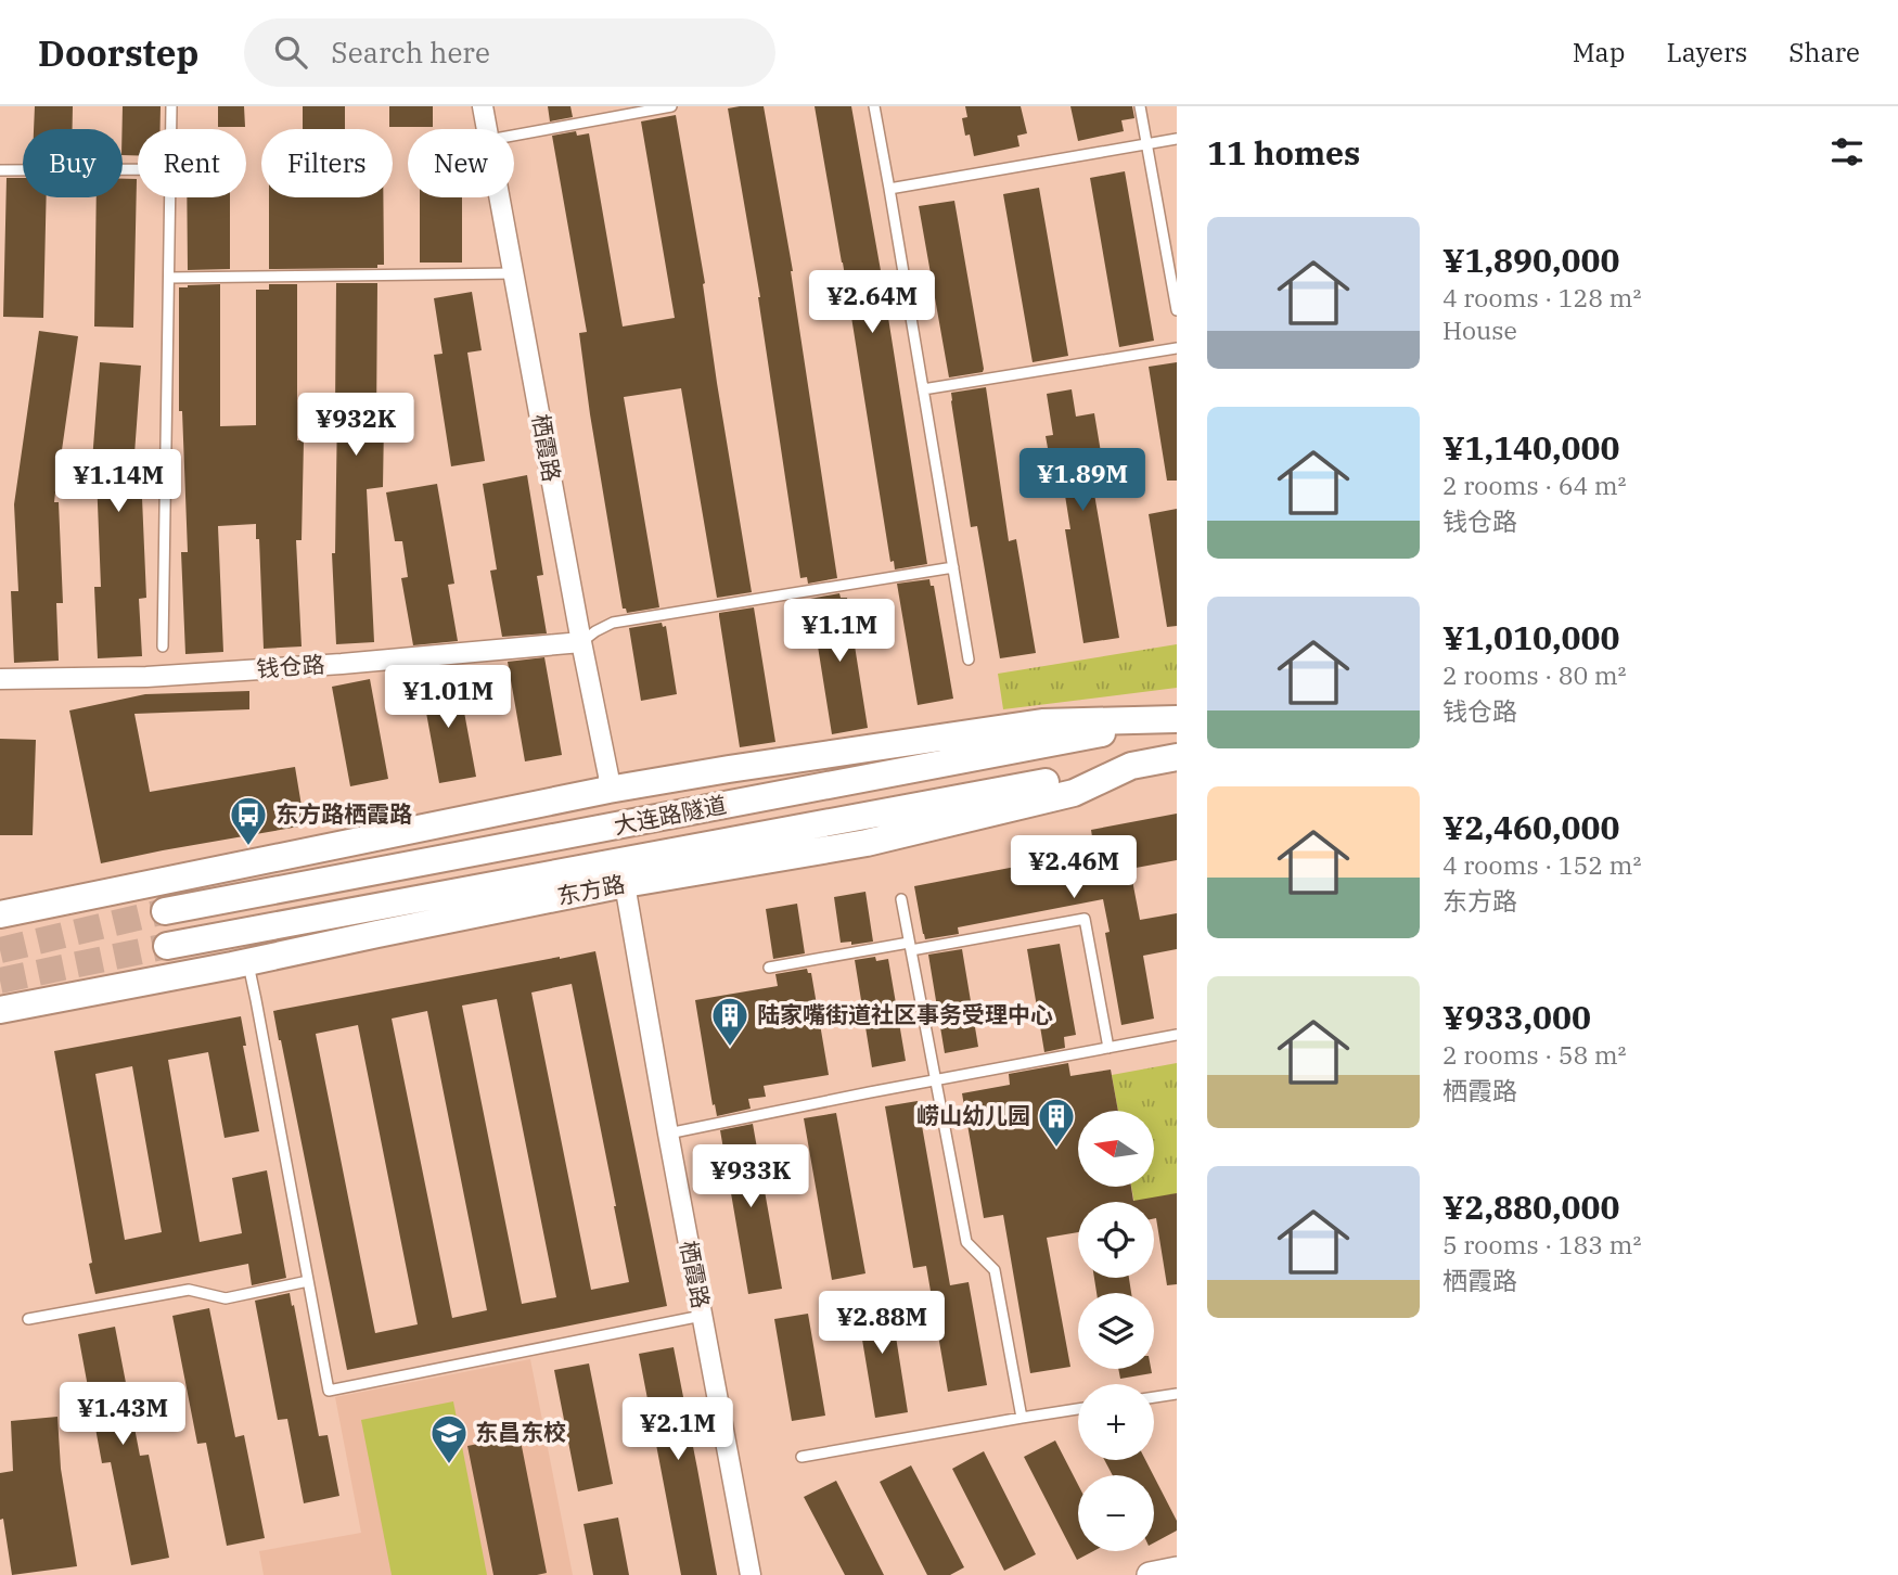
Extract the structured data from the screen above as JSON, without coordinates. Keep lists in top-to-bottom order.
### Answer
{
  "streets": {
    "main road": ["大连路隧道", "东方路"],
    "street": ["栖霞路", "钱仓路"]
  },
  "crossings": [
    ["栖霞路", "钱仓路"],
    ["栖霞路", "东方路"],
    ["大连路隧道", "东方路"]
  ],
  "places": {
    "bus stop": ["东方路栖霞路"],
    "building": ["陆家嘴街道社区事务受理中心", "崂山幼儿园"],
    "school or university": ["东昌东校"]
  },
  "north": "left",
  "page": {
    "header": "Doorstep",
    "search": "Search here",
    "nav": ["Map", "Layers", "Share"],
    "heading": "11 homes",
    "chip": [
      "Buy",
      "Rent",
      "Filters",
      "New"
    ],
    "list": [
      {
        "name": "¥1,890,000",
        "note": "4 rooms · 128 m² · House"
      },
      {
        "name": "¥1,140,000",
        "note": "2 rooms · 64 m² · 钱仓路"
      },
      {
        "name": "¥1,010,000",
        "note": "2 rooms · 80 m² · 钱仓路"
      },
      {
        "name": "¥2,460,000",
        "note": "4 rooms · 152 m² · 东方路"
      },
      {
        "name": "¥933,000",
        "note": "2 rooms · 58 m² · 栖霞路"
      },
      {
        "name": "¥2,880,000",
        "note": "5 rooms · 183 m² · 栖霞路"
      }
    ],
    "price": [
      "¥2.64M",
      "¥932K",
      "¥1.89M",
      "¥1.14M",
      "¥1.1M",
      "¥1.01M",
      "¥2.46M",
      "¥933K",
      "¥2.88M",
      "¥1.43M",
      "¥2.1M"
    ],
    "map_buttons": ["+", "−"]
  }
}
